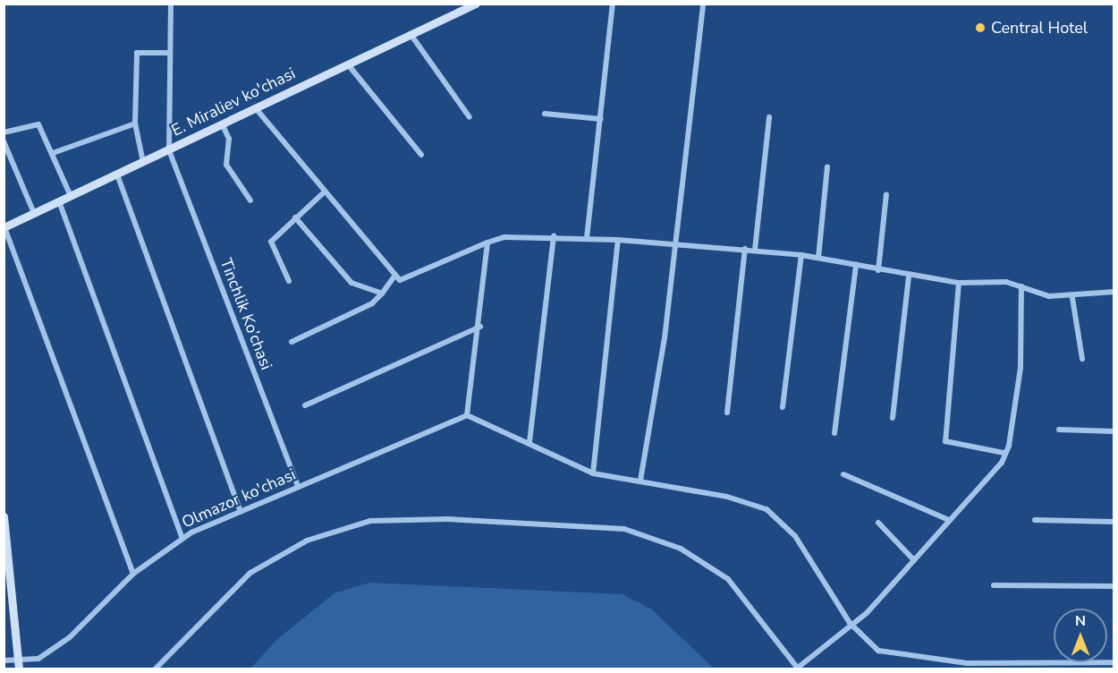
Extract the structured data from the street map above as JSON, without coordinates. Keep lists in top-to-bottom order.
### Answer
{
  "streets": {
    "street": ["E. Miraliev ko'chasi", "Tinchlik Ko’chasi", "Olmazor ko'chasi"]
  },
  "crossings": [
    ["E. Miraliev ko'chasi", "Tinchlik Ko’chasi"],
    ["Tinchlik Ko’chasi", "Olmazor ko'chasi"]
  ],
  "places": ["Central Hotel"],
  "north": "top"
}
